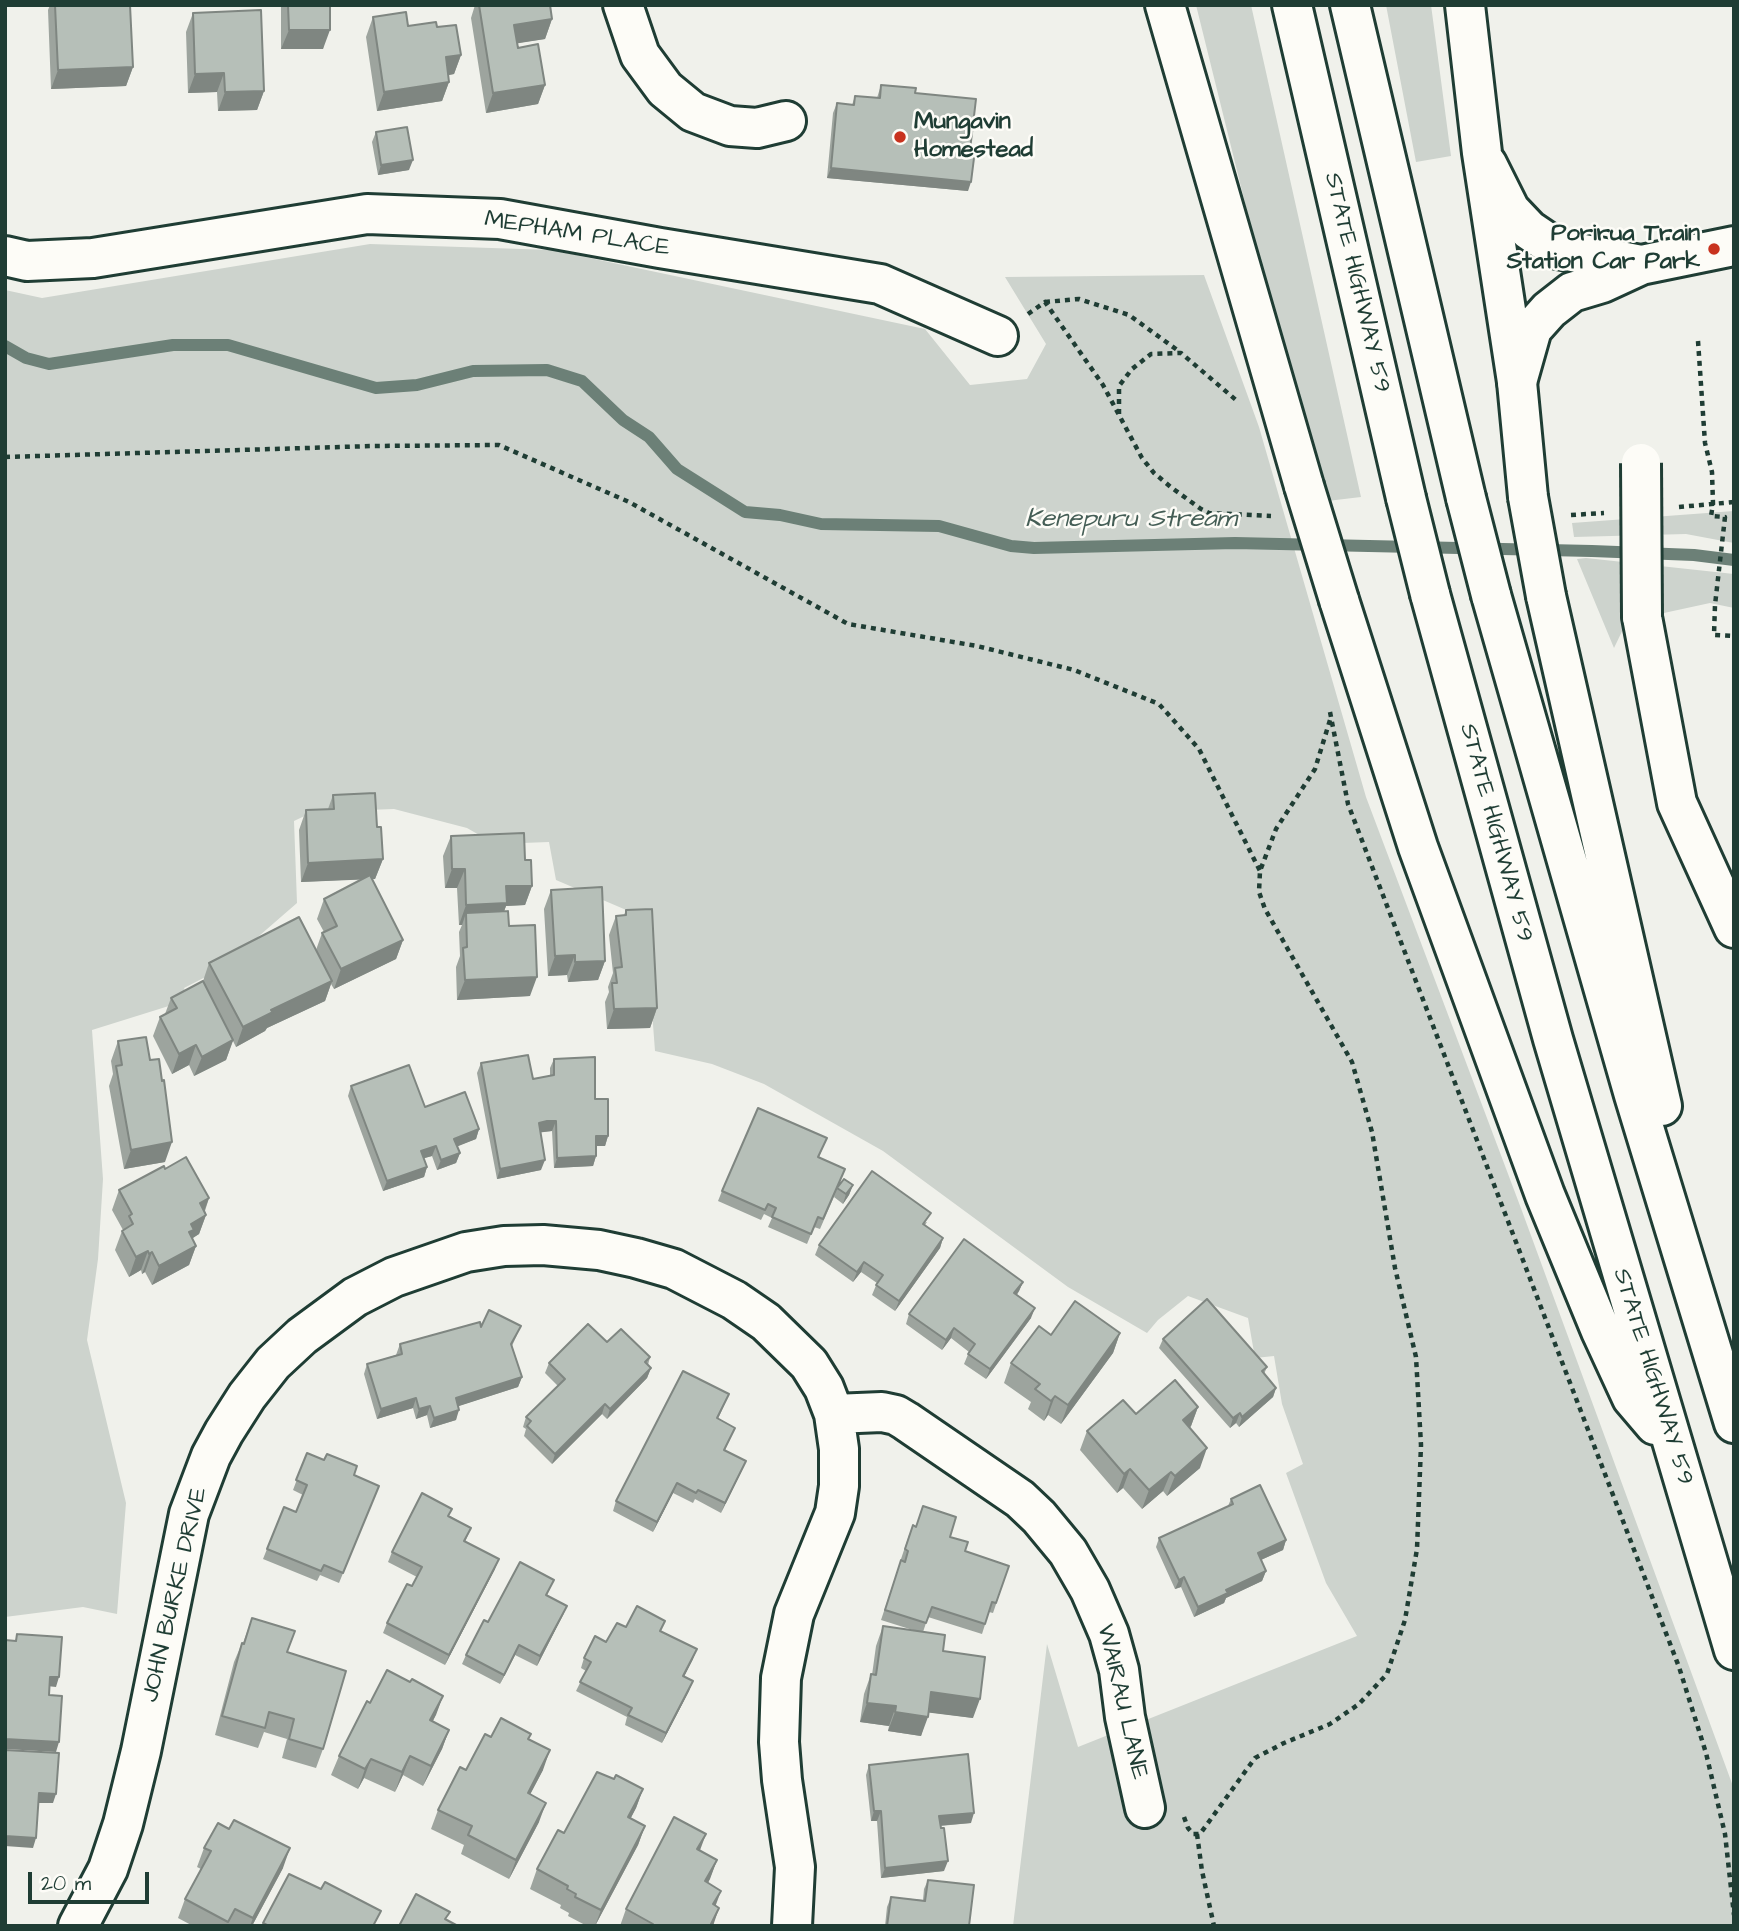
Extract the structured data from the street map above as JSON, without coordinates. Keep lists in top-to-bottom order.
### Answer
{
  "streets": {
    "main road": [
      "MEPHAM PLACE",
      "STATE HIGHWAY 59",
      "JOHN BURKE DRIVE",
      "WAIRAU LANE"
    ]
  },
  "crossings": [
    ["JOHN BURKE DRIVE", "WAIRAU LANE"]
  ],
  "water": ["Kenepuru Stream"],
  "places": ["Mungavin Homestead", "Porirua Train Station Car Park"],
  "scale_bar": "20 m"
}
